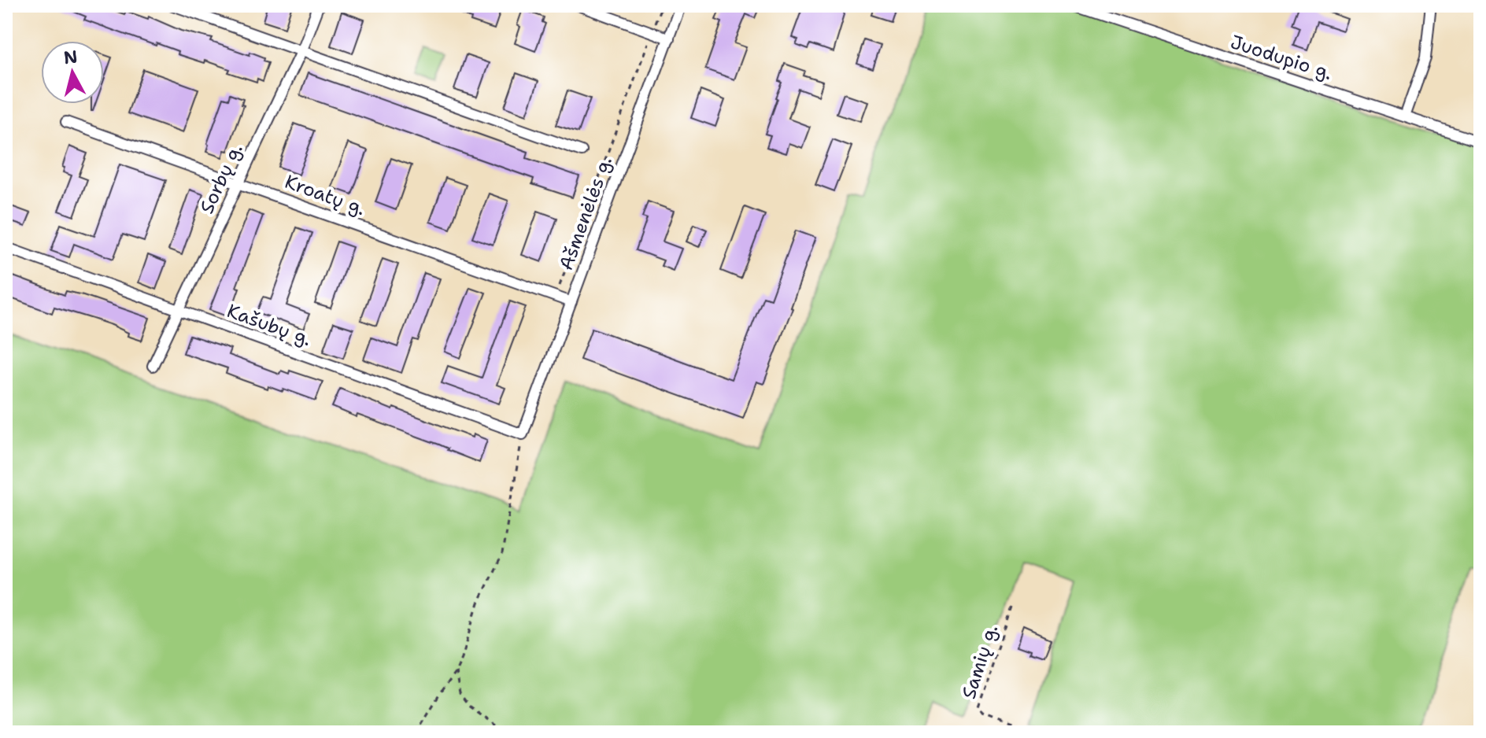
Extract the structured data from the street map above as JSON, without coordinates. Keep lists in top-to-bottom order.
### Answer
{
  "streets": {
    "street": [
      "Juodupio g.",
      "Sorbų g.",
      "Kroatų g.",
      "Ašmenėlės g.",
      "Kašubų g."
    ],
    "path": ["Samių g."]
  },
  "crossings": [
    ["Sorbų g.", "Kroatų g."],
    ["Sorbų g.", "Kašubų g."],
    ["Kroatų g.", "Ašmenėlės g."],
    ["Ašmenėlės g.", "Kašubų g."]
  ],
  "north": "top"
}
